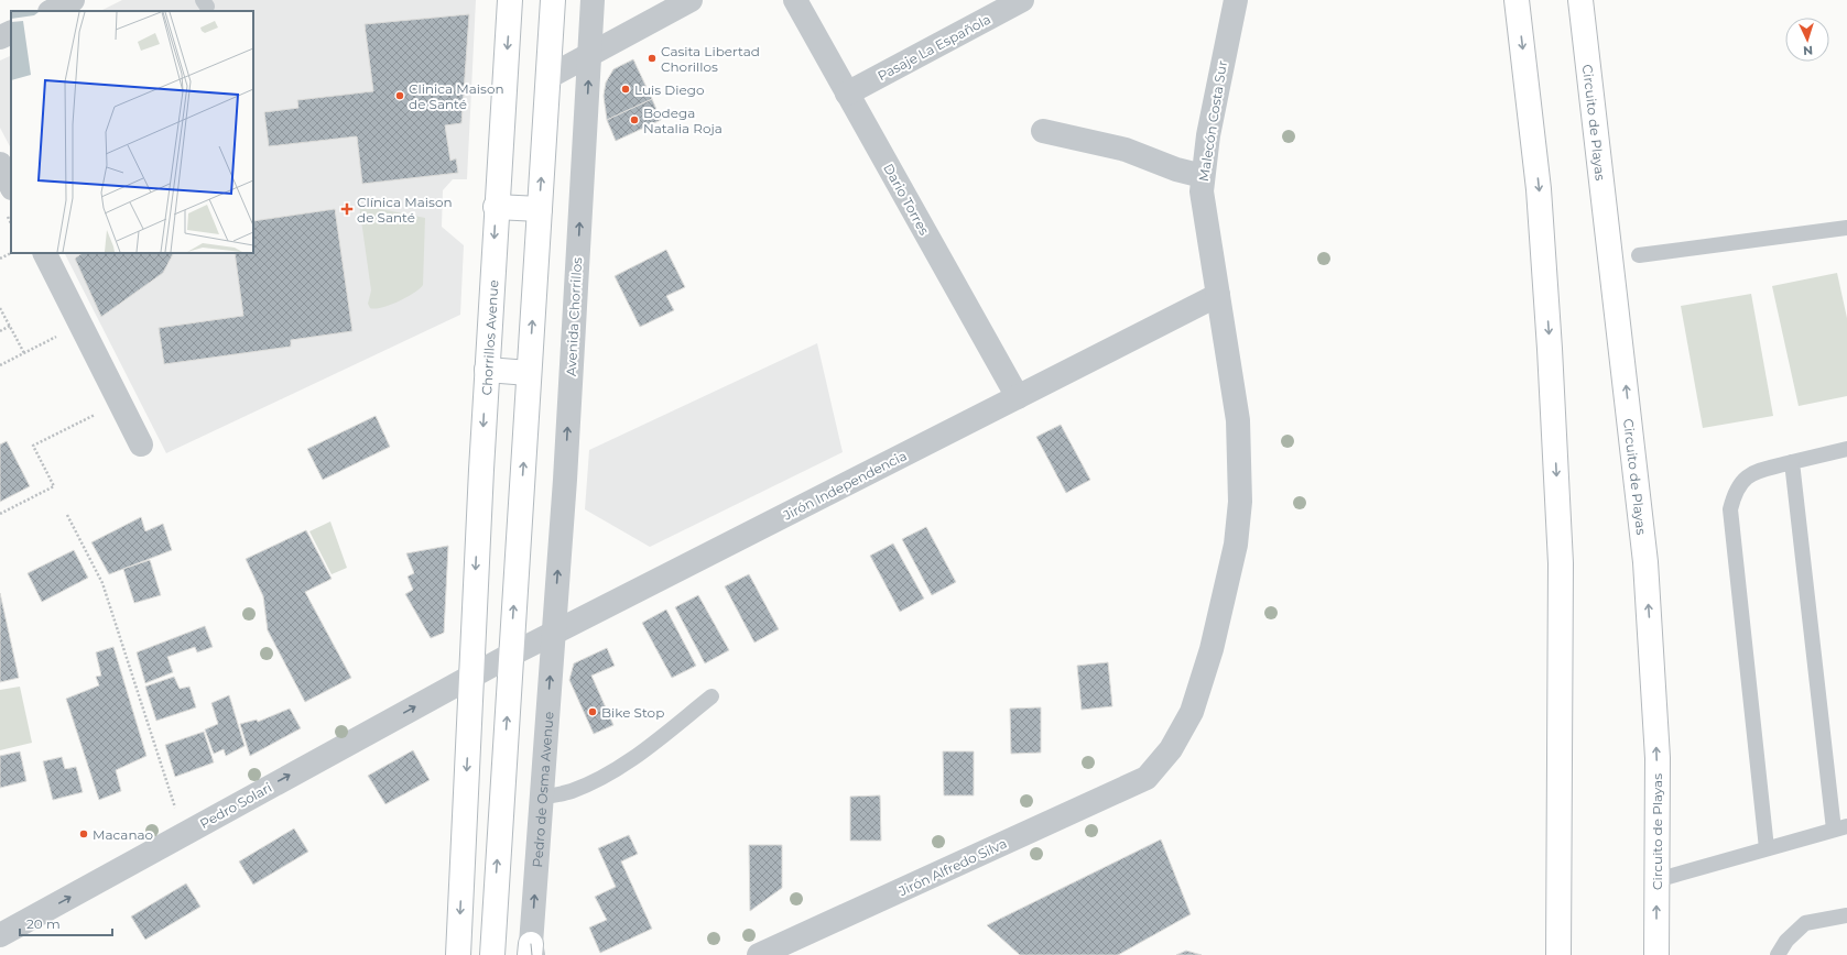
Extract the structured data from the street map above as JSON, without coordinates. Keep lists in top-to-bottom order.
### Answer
{
  "streets": {
    "main road": ["Circuito de Playas", "Chorrillos Avenue"],
    "street": [
      "Pasaje La Española",
      "Malecón Costa Sur",
      "Dario Torres",
      "Avenida Chorrillos",
      "Jirón Independencia",
      "Pedro de Osma Avenue",
      "Pedro Solari",
      "Jirón Alfredo Silva"
    ]
  },
  "crossings": [
    ["Pasaje La Española", "Dario Torres"],
    ["Malecón Costa Sur", "Jirón Independencia"],
    ["Malecón Costa Sur", "Jirón Alfredo Silva"],
    ["Dario Torres", "Jirón Independencia"],
    ["Avenida Chorrillos", "Jirón Independencia"],
    ["Avenida Chorrillos", "Pedro de Osma Avenue"],
    ["Chorrillos Avenue", "Jirón Independencia"],
    ["Chorrillos Avenue", "Pedro Solari"],
    ["Jirón Independencia", "Pedro de Osma Avenue"],
    ["Jirón Independencia", "Pedro Solari"]
  ],
  "one_way": ["Avenida Chorrillos", "Pedro de Osma Avenue", "Pedro Solari"],
  "places": {
    "other": [
      "Casita Libertad Chorillos",
      "Luis Diego",
      "Clinica Maison de Santé",
      "Bodega Natalia Roja",
      "Bike Stop",
      "Macanao"
    ],
    "health": ["Clínica Maison de Santé"]
  },
  "scale_bar": "20 m",
  "north": "bottom"
}
